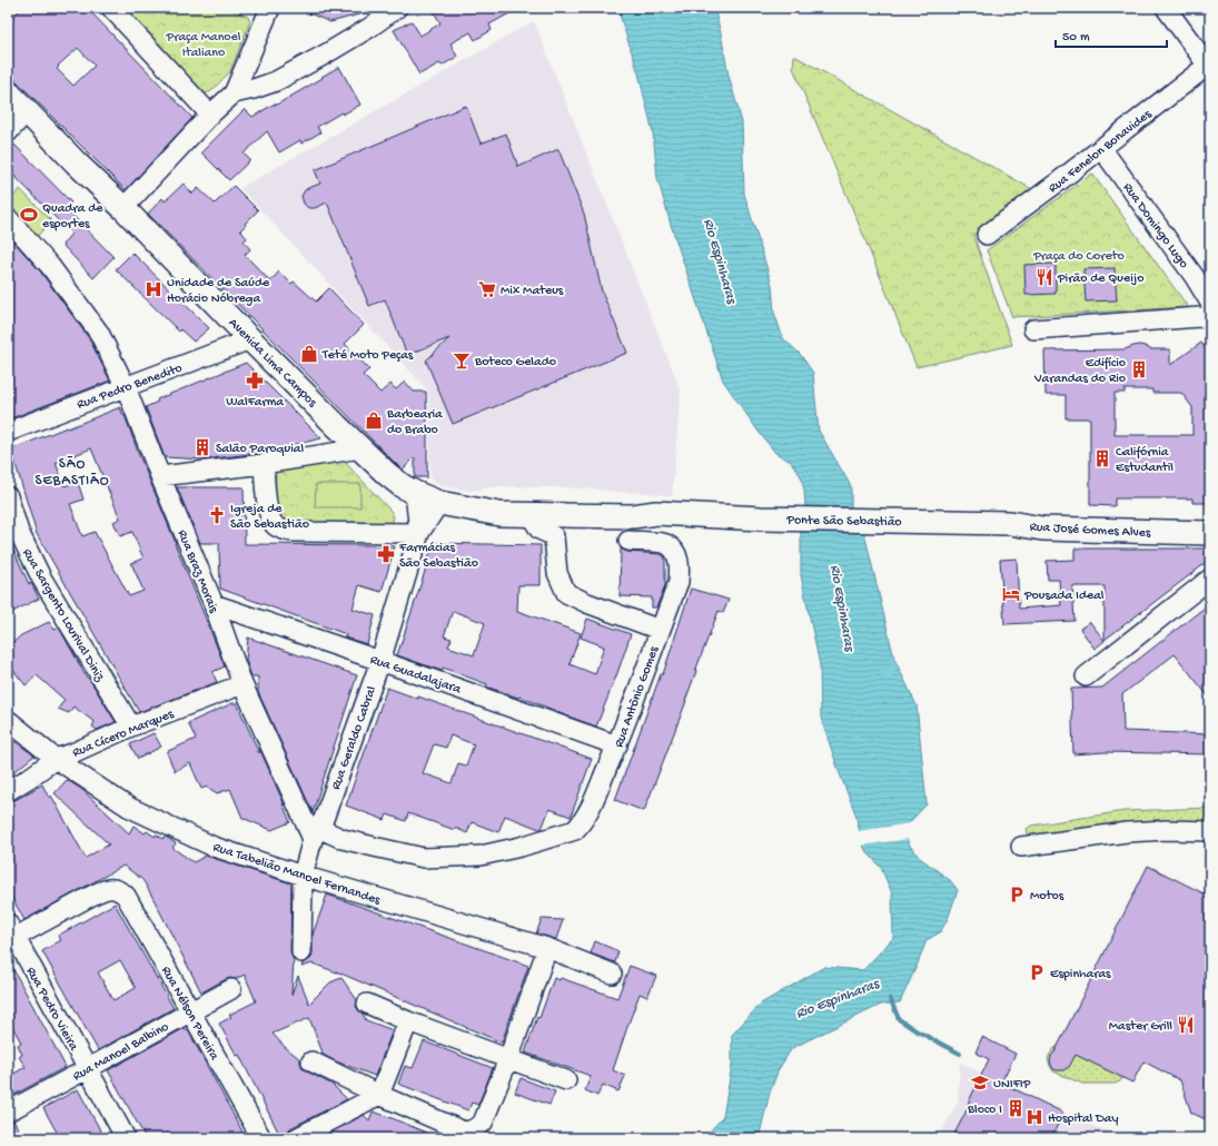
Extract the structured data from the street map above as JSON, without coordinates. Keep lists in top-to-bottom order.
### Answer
{
  "streets": {
    "main road": ["Avenida Lima Campos", "Ponte São Sebastião", "Rua José Gomes Alves"],
    "street": [
      "Rua Fenelon Bonavides",
      "Rua Domingo Lugo",
      "Rua Pedro Benedito",
      "Rua Braz Morais",
      "Rua Sargento Lourival Diniz",
      "Rua Guadalajara",
      "Rua Antônio Gomes",
      "Rua Cícero Marques",
      "Rua Geraldo Cabral",
      "Rua Tabelião Manoel Fernandes",
      "Rua Pedro Vieira",
      "Rua Nélson Pereira",
      "Rua Manoel Balbino"
    ]
  },
  "crossings": [
    ["Rua Fenelon Bonavides", "Rua Domingo Lugo"],
    ["Avenida Lima Campos", "Rua Pedro Benedito"],
    ["Avenida Lima Campos", "Ponte São Sebastião"],
    ["Avenida Lima Campos", "Rua Geraldo Cabral"],
    ["Rua Pedro Benedito", "Rua Braz Morais"],
    ["Ponte São Sebastião", "Rua José Gomes Alves"],
    ["Rua Braz Morais", "Rua Guadalajara"],
    ["Rua Braz Morais", "Rua Antônio Gomes"],
    ["Rua Braz Morais", "Rua Cícero Marques"],
    ["Rua Braz Morais", "Rua Geraldo Cabral"],
    ["Rua Sargento Lourival Diniz", "Rua Cícero Marques"],
    ["Rua Guadalajara", "Rua Antônio Gomes"],
    ["Rua Guadalajara", "Rua Geraldo Cabral"],
    ["Rua Antônio Gomes", "Rua Geraldo Cabral"],
    ["Rua Cícero Marques", "Rua Tabelião Manoel Fernandes"],
    ["Rua Pedro Vieira", "Rua Nélson Pereira"],
    ["Rua Pedro Vieira", "Rua Manoel Balbino"],
    ["Rua Nélson Pereira", "Rua Manoel Balbino"]
  ],
  "districts": ["SÃO SEBASTIÃO"],
  "water": ["Rio Espinharas"],
  "parks": ["Praça Manoel Italiano", "Praça do Coreto"],
  "places": {
    "sports": ["Quadra de esportes"],
    "restaurant": ["Pirão de Queijo", "Master Grill"],
    "hospital": ["Unidade de Saúde Horácio Nóbrega", "Hospital Day"],
    "supermarket": ["Mix Mateus"],
    "shop": ["Teté Moto Peças", "Barbearia do Brabo"],
    "bar": ["Boteco Gelado"],
    "building": [
      "Edifício Varandas do Rio",
      "Salão Paroquial",
      "Califórnia Estudantil",
      "Bloco I"
    ],
    "pharmacy": ["WalFarma", "Farmácias São Sebastião"],
    "church": ["Igreja de São Sebastião"],
    "hotel": ["Pousada Ideal"],
    "parking": ["Motos", "Espinharas"],
    "school or university": ["UNIFIP"]
  },
  "scale_bar": "50 m"
}
